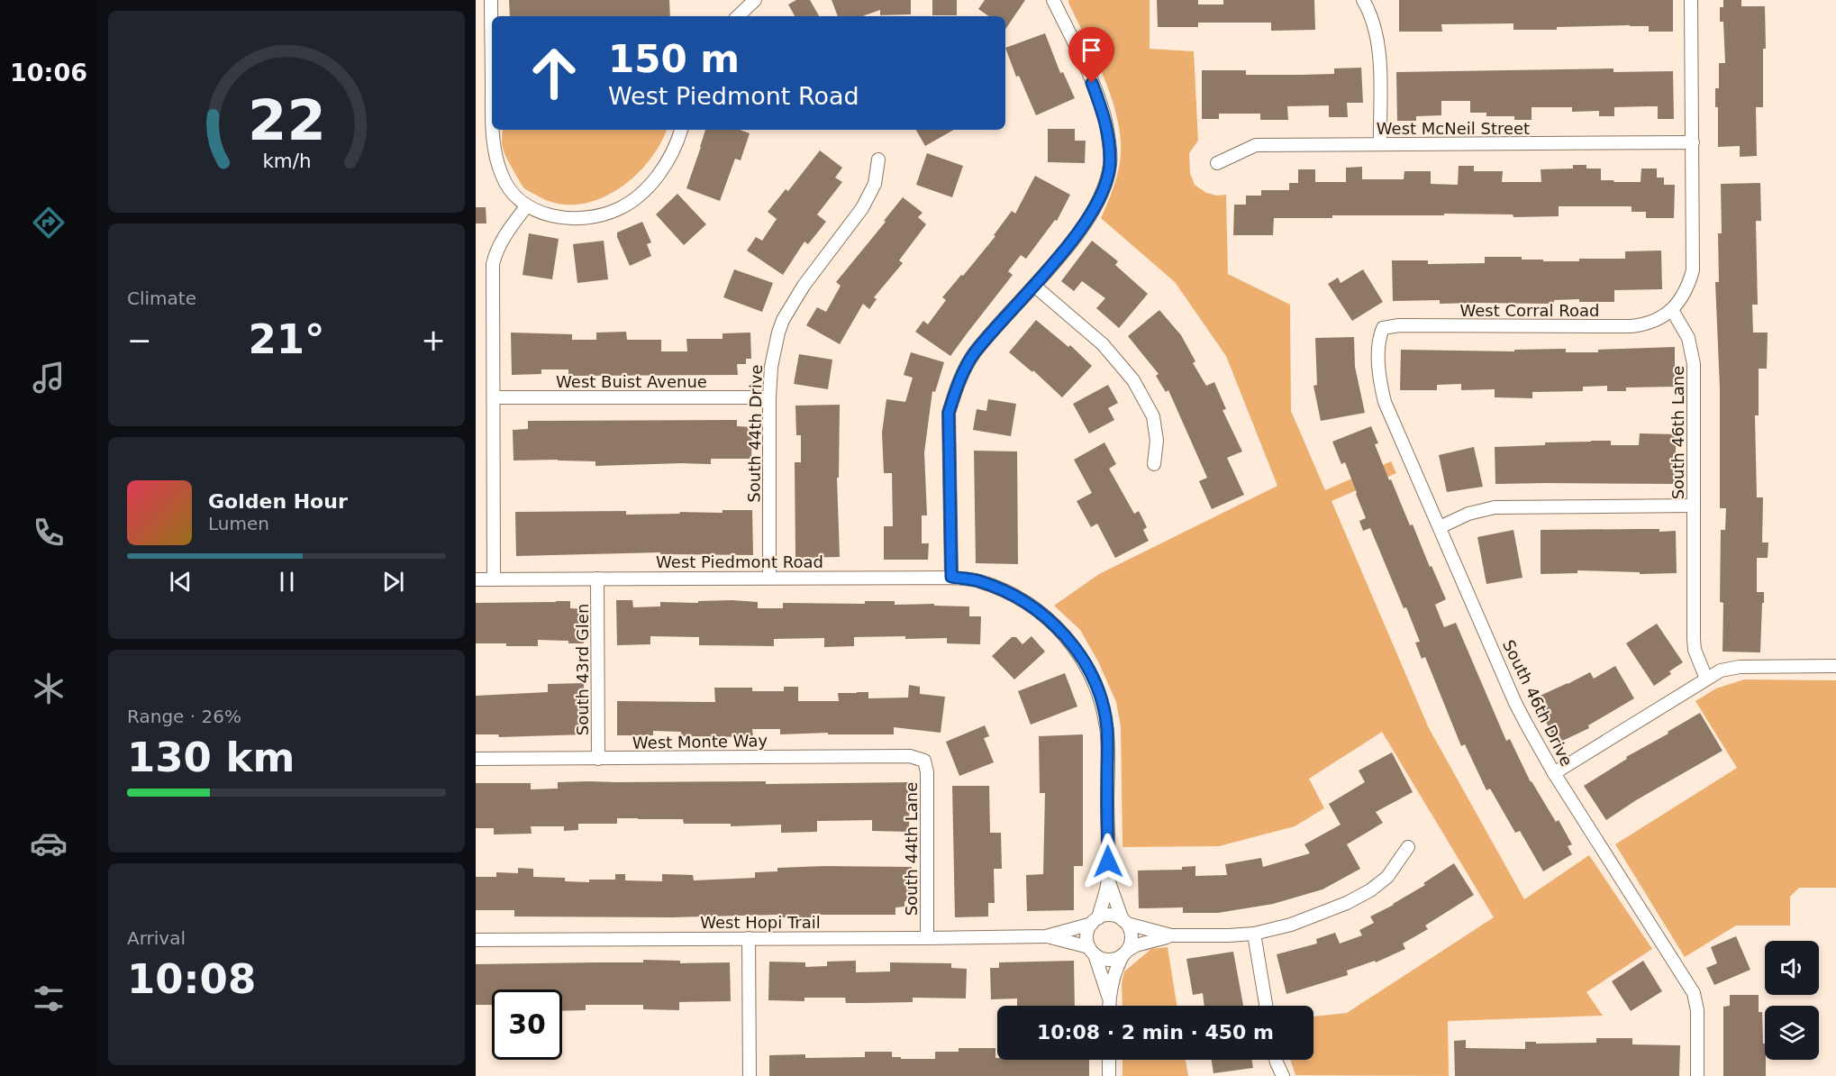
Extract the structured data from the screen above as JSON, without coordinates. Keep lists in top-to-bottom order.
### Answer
{
  "streets": {
    "street": [
      "West McNeil Street",
      "West Corral Road",
      "West Buist Avenue",
      "South 46th Lane",
      "South 44th Drive",
      "West Piedmont Road",
      "South 43rd Glen",
      "South 46th Drive",
      "West Monte Way",
      "South 44th Lane",
      "West Hopi Trail"
    ]
  },
  "crossings": [
    ["West Corral Road", "South 46th Lane"],
    ["West Corral Road", "South 46th Drive"],
    ["West Buist Avenue", "South 44th Drive"],
    ["South 44th Drive", "West Piedmont Road"],
    ["West Piedmont Road", "South 43rd Glen"],
    ["South 43rd Glen", "West Monte Way"],
    ["West Monte Way", "South 44th Lane"],
    ["South 44th Lane", "West Hopi Trail"]
  ],
  "page": {
    "tabs": "10:06",
    "turn": ["150 m", "West Piedmont Road"],
    "tile": [
      "Climate",
      ["Range · 26%", "130 km"],
      ["Arrival", "10:08"]
    ],
    "heat": ["−", "21°", "+"],
    "song": ["Golden Hour", "Lumen"],
    "limit": "30",
    "trip": "10:08 · 2 min · 450 m",
    "gauge": ["22", "km/h"]
  }
}
